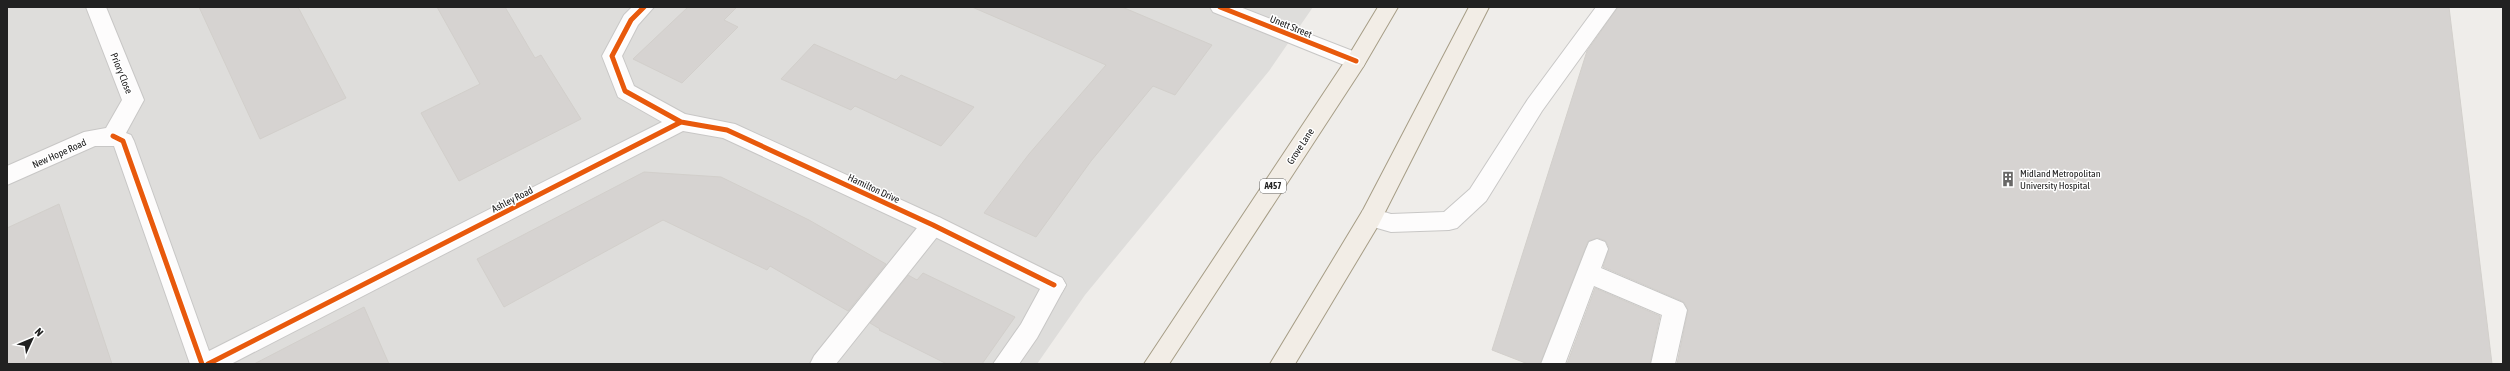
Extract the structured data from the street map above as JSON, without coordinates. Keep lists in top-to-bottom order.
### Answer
{
  "streets": {
    "main road": ["Grove Lane", "A457"],
    "street": [
      "Unett Street",
      "Priory Close",
      "New Hope Road",
      "Hamilton Drive",
      "Ashley Road"
    ]
  },
  "crossings": [
    ["Unett Street", "Grove Lane"],
    ["Priory Close", "New Hope Road"],
    ["Hamilton Drive", "Ashley Road"]
  ],
  "places": {
    "building": ["Midland Metropolitan University Hospital"]
  },
  "north": "top right"
}
